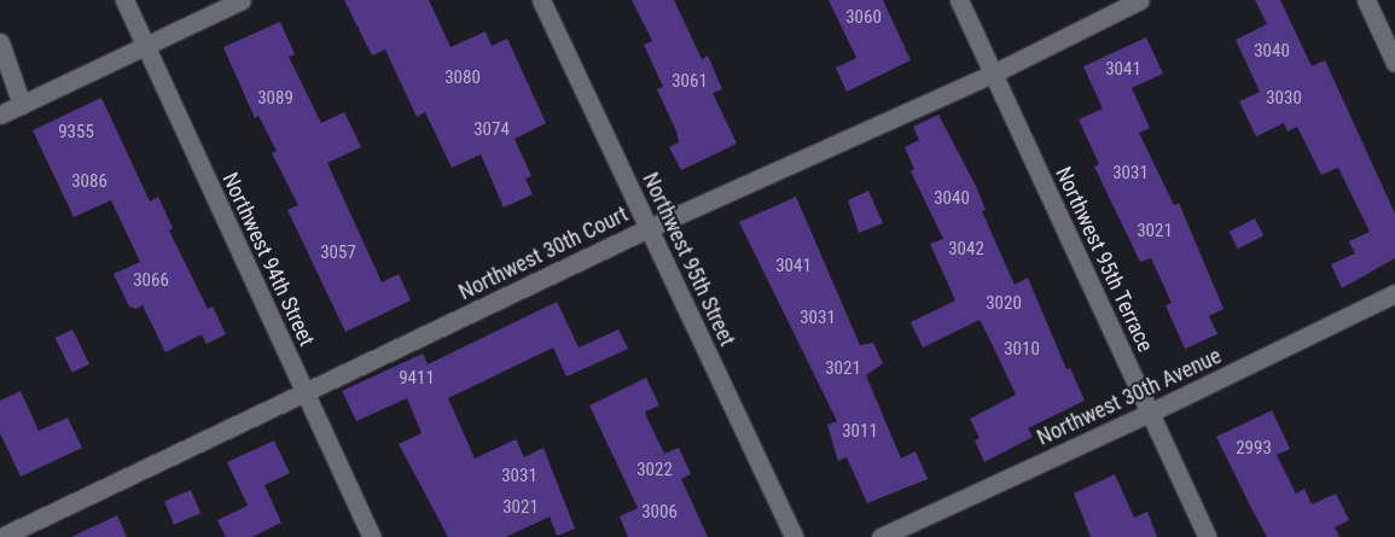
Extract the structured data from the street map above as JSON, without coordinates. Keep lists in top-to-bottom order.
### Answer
{
  "streets": {
    "street": [
      "Northwest 30th Court",
      "Northwest 94th Street",
      "Northwest 95th Street",
      "Northwest 95th Terrace",
      "Northwest 30th Avenue"
    ]
  },
  "crossings": [
    ["Northwest 30th Court", "Northwest 94th Street"],
    ["Northwest 30th Court", "Northwest 95th Street"],
    ["Northwest 30th Court", "Northwest 95th Terrace"],
    ["Northwest 95th Terrace", "Northwest 30th Avenue"]
  ],
  "house_numbers": [
    "3060",
    "3040",
    "3041",
    "3080",
    "3061",
    "3089",
    "3030",
    "3074",
    "9355",
    "3031",
    "3086",
    "3040",
    "3021",
    "3042",
    "3057",
    "3041",
    "3066",
    "3020",
    "3031",
    "3010",
    "3021",
    "9411",
    "3011",
    "2993",
    "3022",
    "3031",
    "3021",
    "3006"
  ]
}
